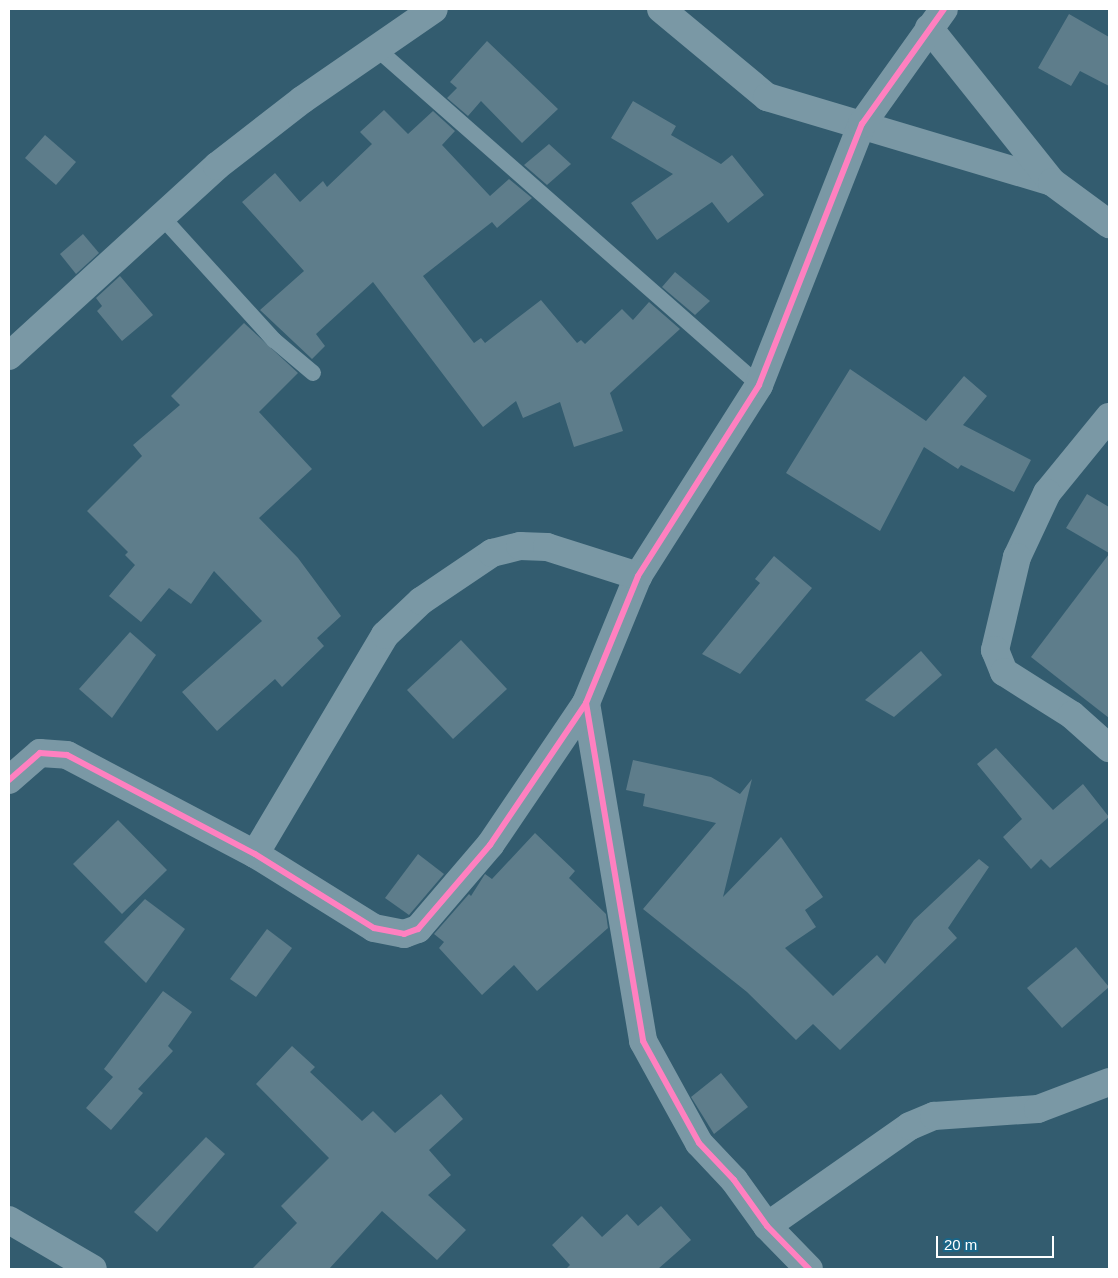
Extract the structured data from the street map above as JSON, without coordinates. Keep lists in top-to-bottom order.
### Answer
{
  "scale_bar": "20 m"
}
